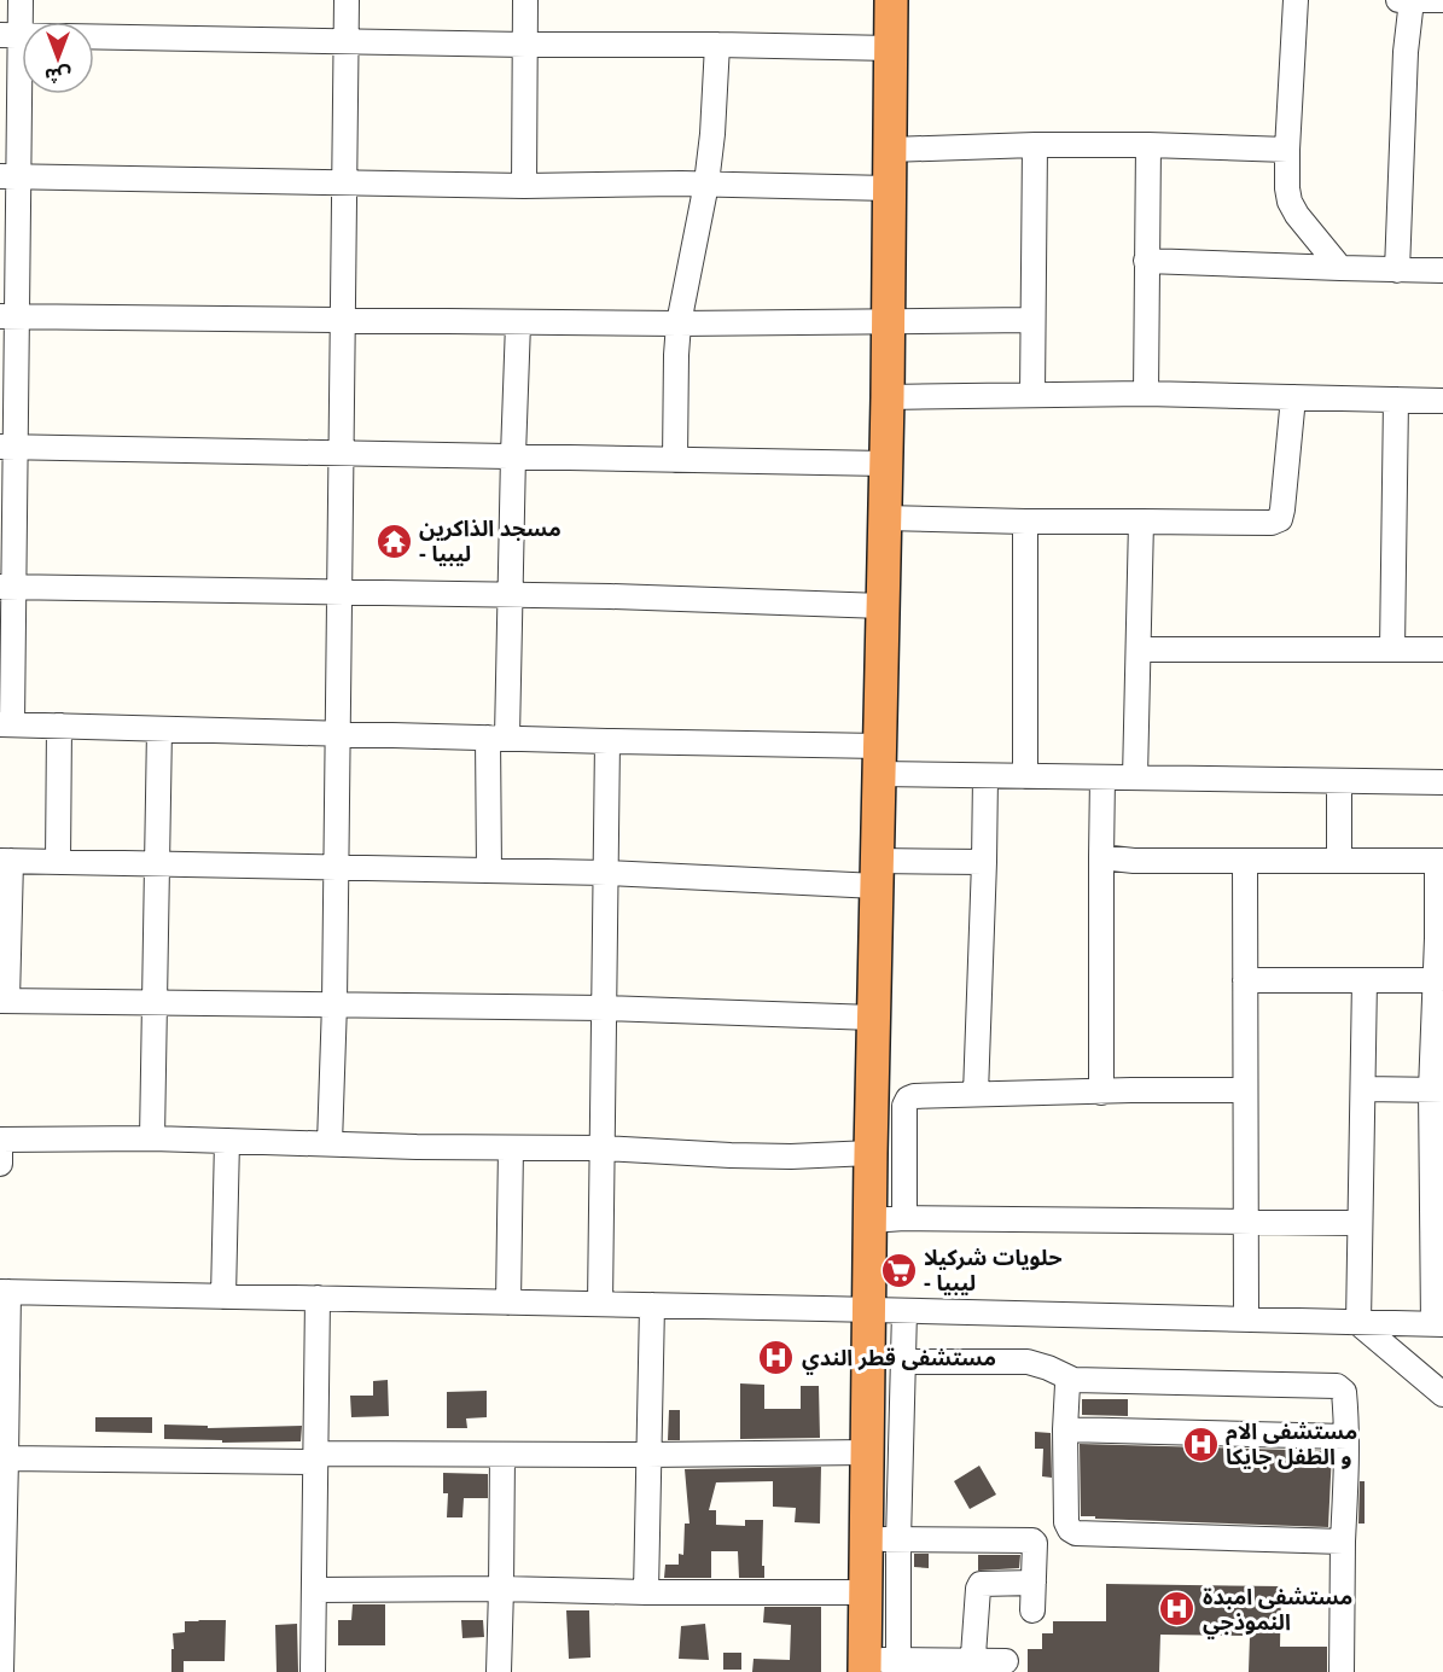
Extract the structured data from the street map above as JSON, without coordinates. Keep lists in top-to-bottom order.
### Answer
{
  "places": {
    "temple": ["مسجد الذاكرين - ليبيا"],
    "supermarket": ["حلويات شركيلا - ليبيا"],
    "hospital": ["مستشفى قطر الندي", "مستشفى الام و الطفل جايكا", "مستشفى امبدة النموذجي"]
  },
  "north": "bottom"
}
